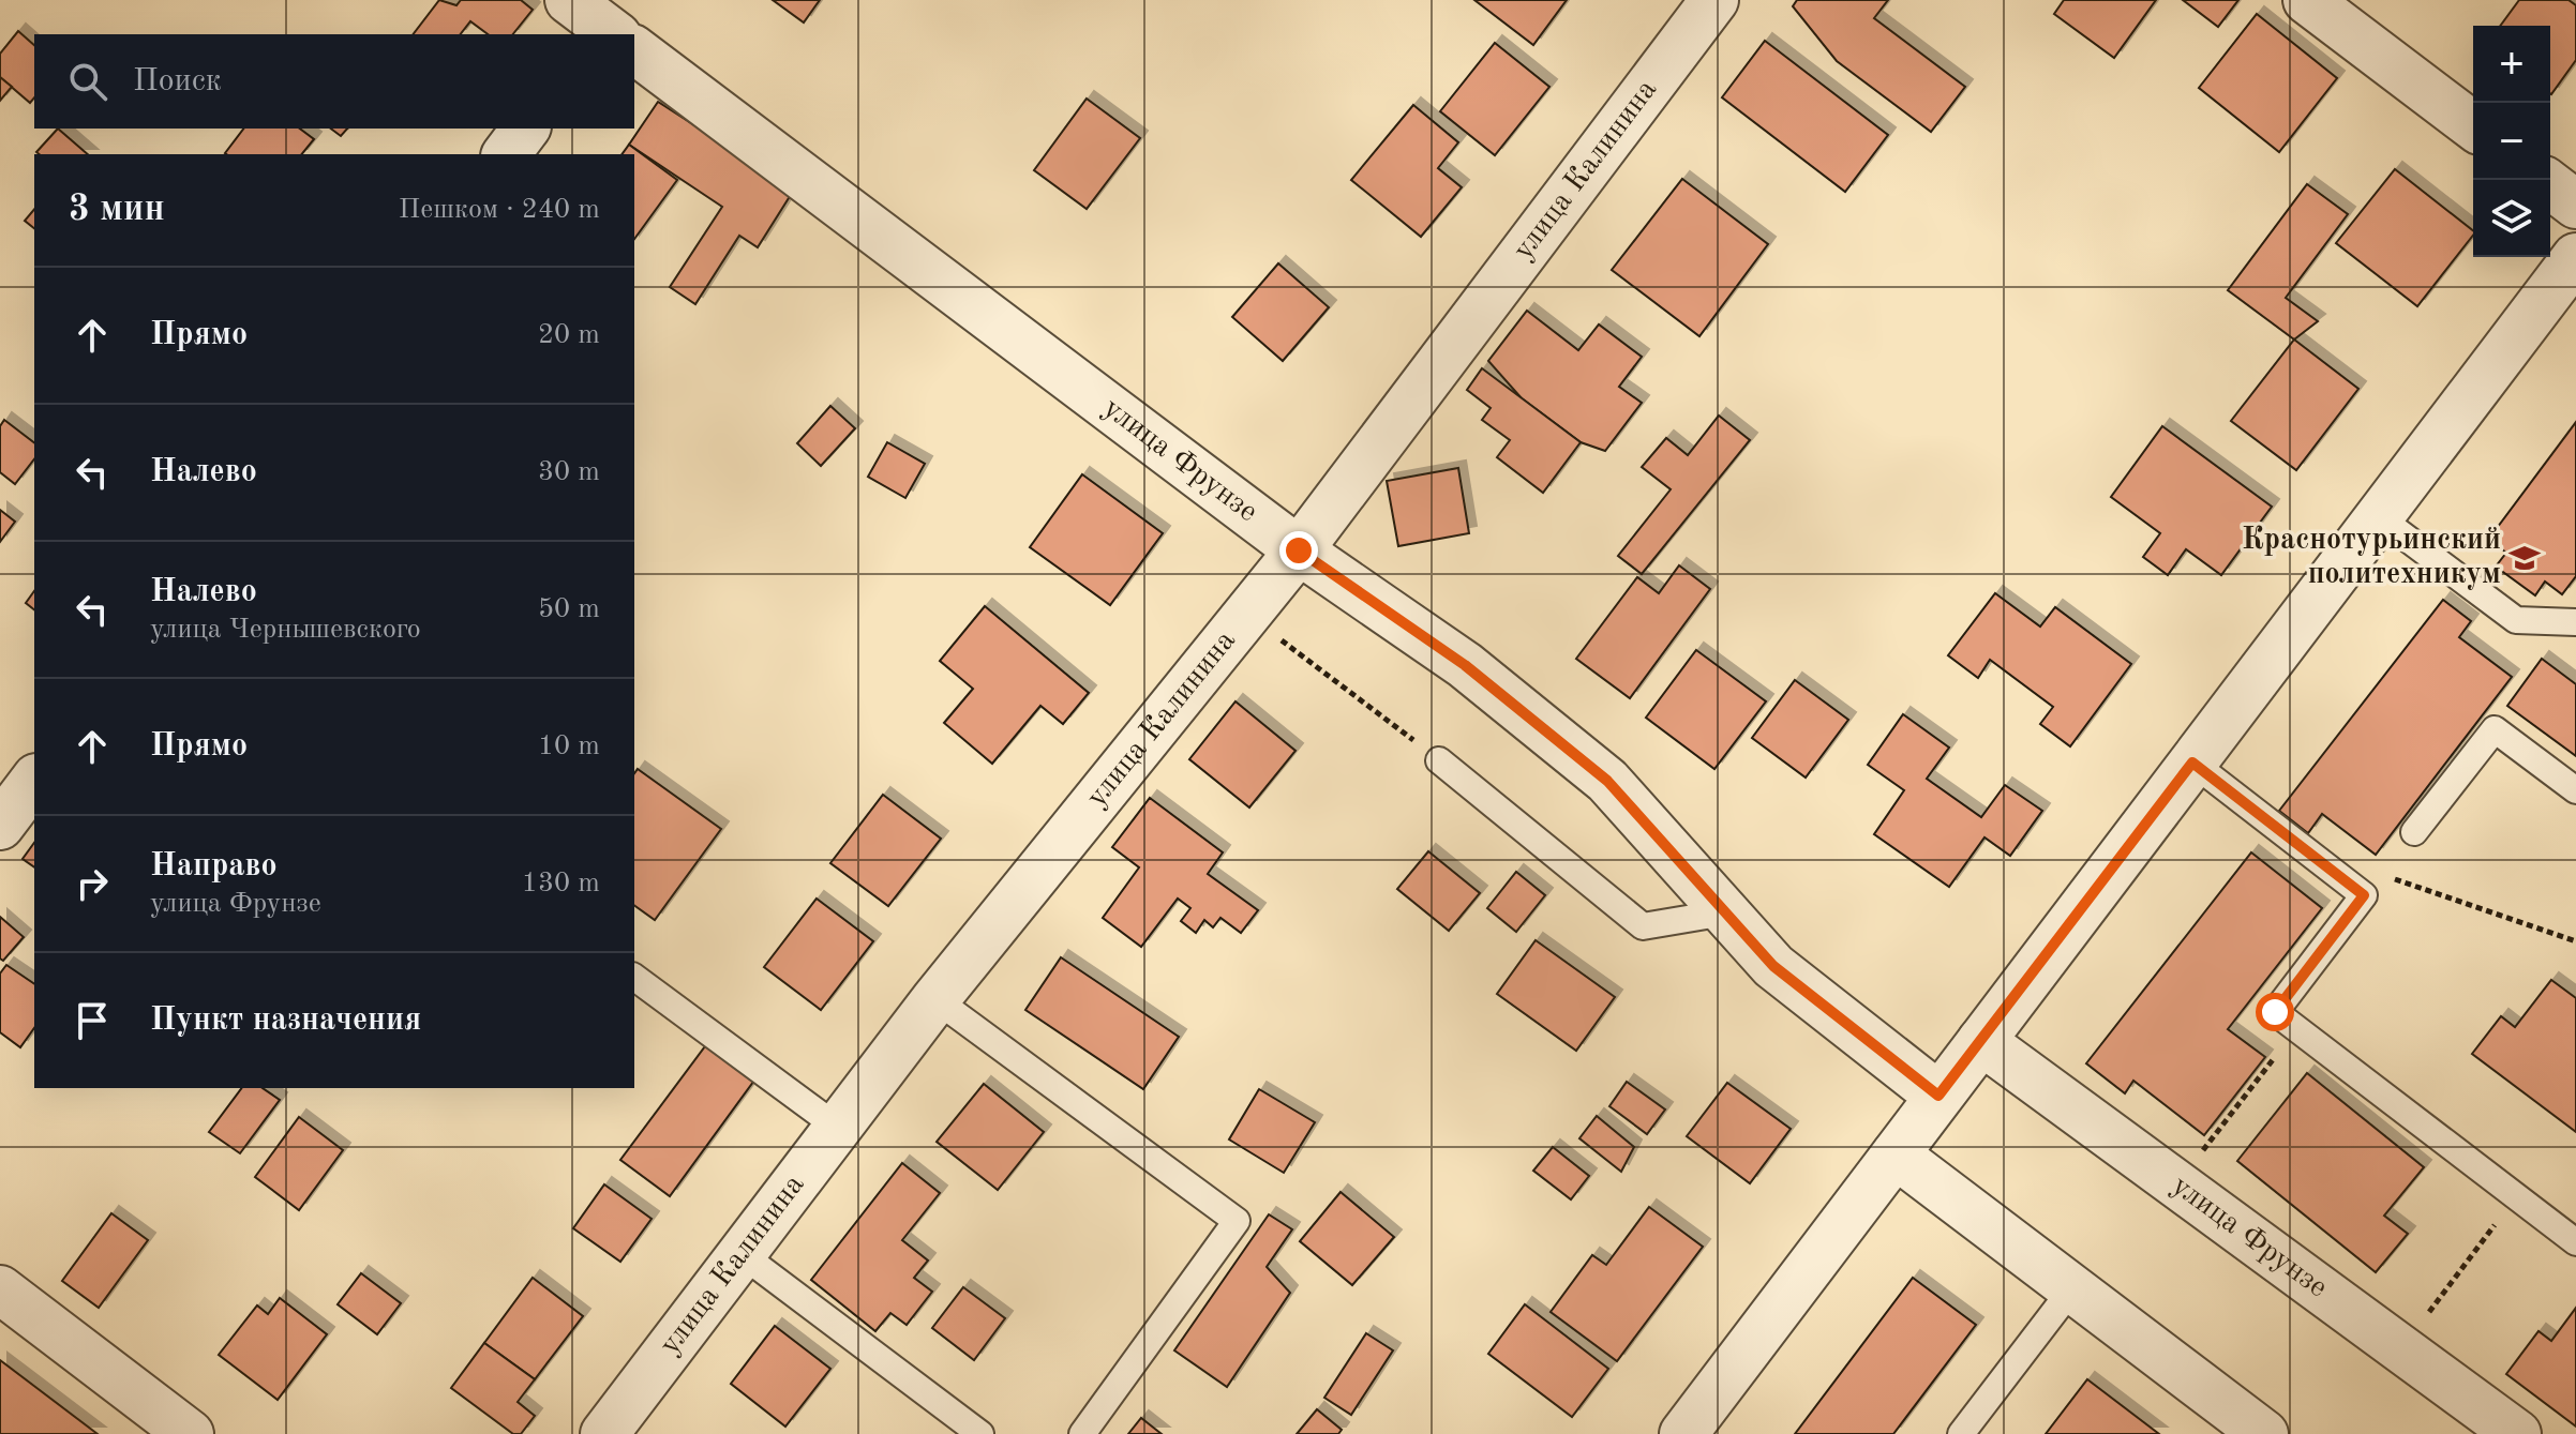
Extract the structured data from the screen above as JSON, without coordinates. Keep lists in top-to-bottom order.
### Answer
{
  "streets": {
    "street": ["улица Калинина", "улица Фрунзе"]
  },
  "crossings": [
    ["улица Калинина", "улица Фрунзе"]
  ],
  "places": {
    "school or university": ["Краснотурьинский политехникум"]
  },
  "page": {
    "map_buttons": ["+", "−"],
    "search": "Поиск",
    "heading": ["3 мин", "Пешком · 240 m"],
    "list": [
      ["Прямо", "20 m"],
      ["Налево", "30 m"],
      ["Налево", "улица Чернышевского", "50 m"],
      ["Прямо", "10 m"],
      ["Направо", "улица Фрунзе", "130 m"],
      "Пункт назначения"
    ]
  }
}
